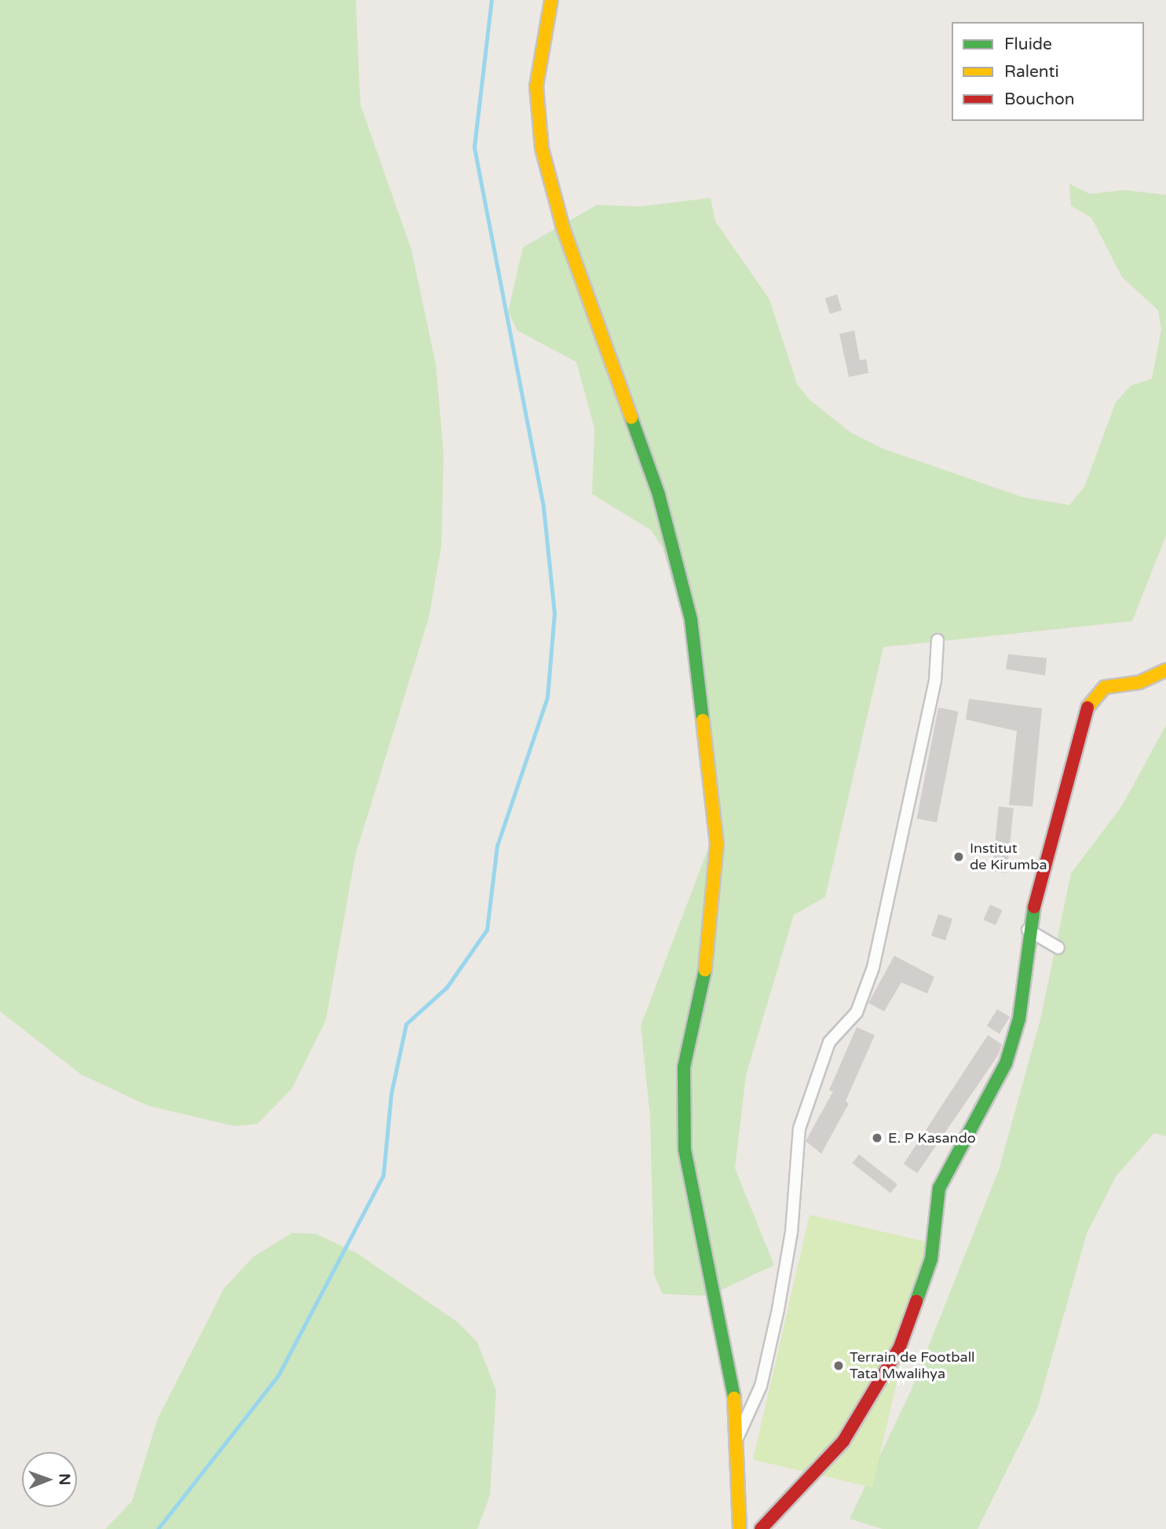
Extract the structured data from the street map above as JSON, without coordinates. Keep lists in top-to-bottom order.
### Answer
{
  "places": ["Institut de Kirumba", "E. P Kasando", "Terrain de Football Tata Mwalihya"],
  "legend": ["Fluide", "Ralenti", "Bouchon"],
  "north": "right"
}
